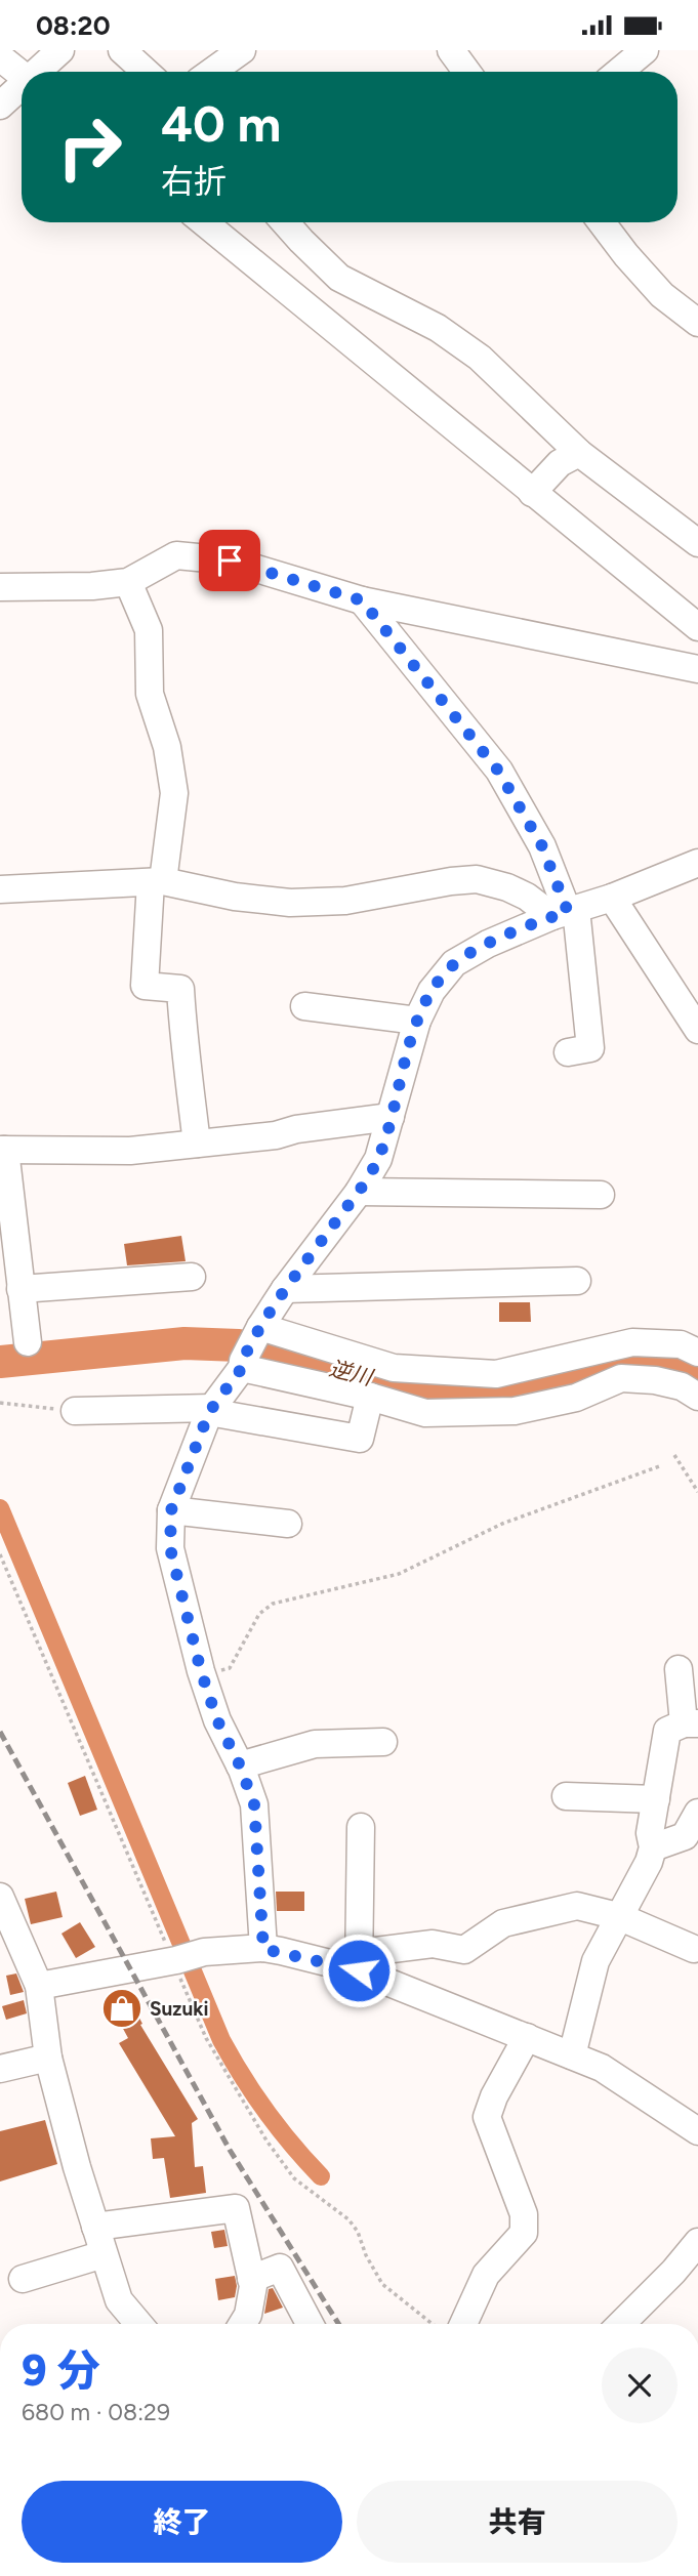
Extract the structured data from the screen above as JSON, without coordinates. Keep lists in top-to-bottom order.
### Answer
{
  "water": ["逆川"],
  "places": {
    "shop": ["Suzuki"]
  },
  "page": {
    "status": "08:20",
    "turn": ["40 m", "右折"],
    "heading": ["9 分", "680 m · 08:29"],
    "buttons": ["終了", "共有"]
  }
}
